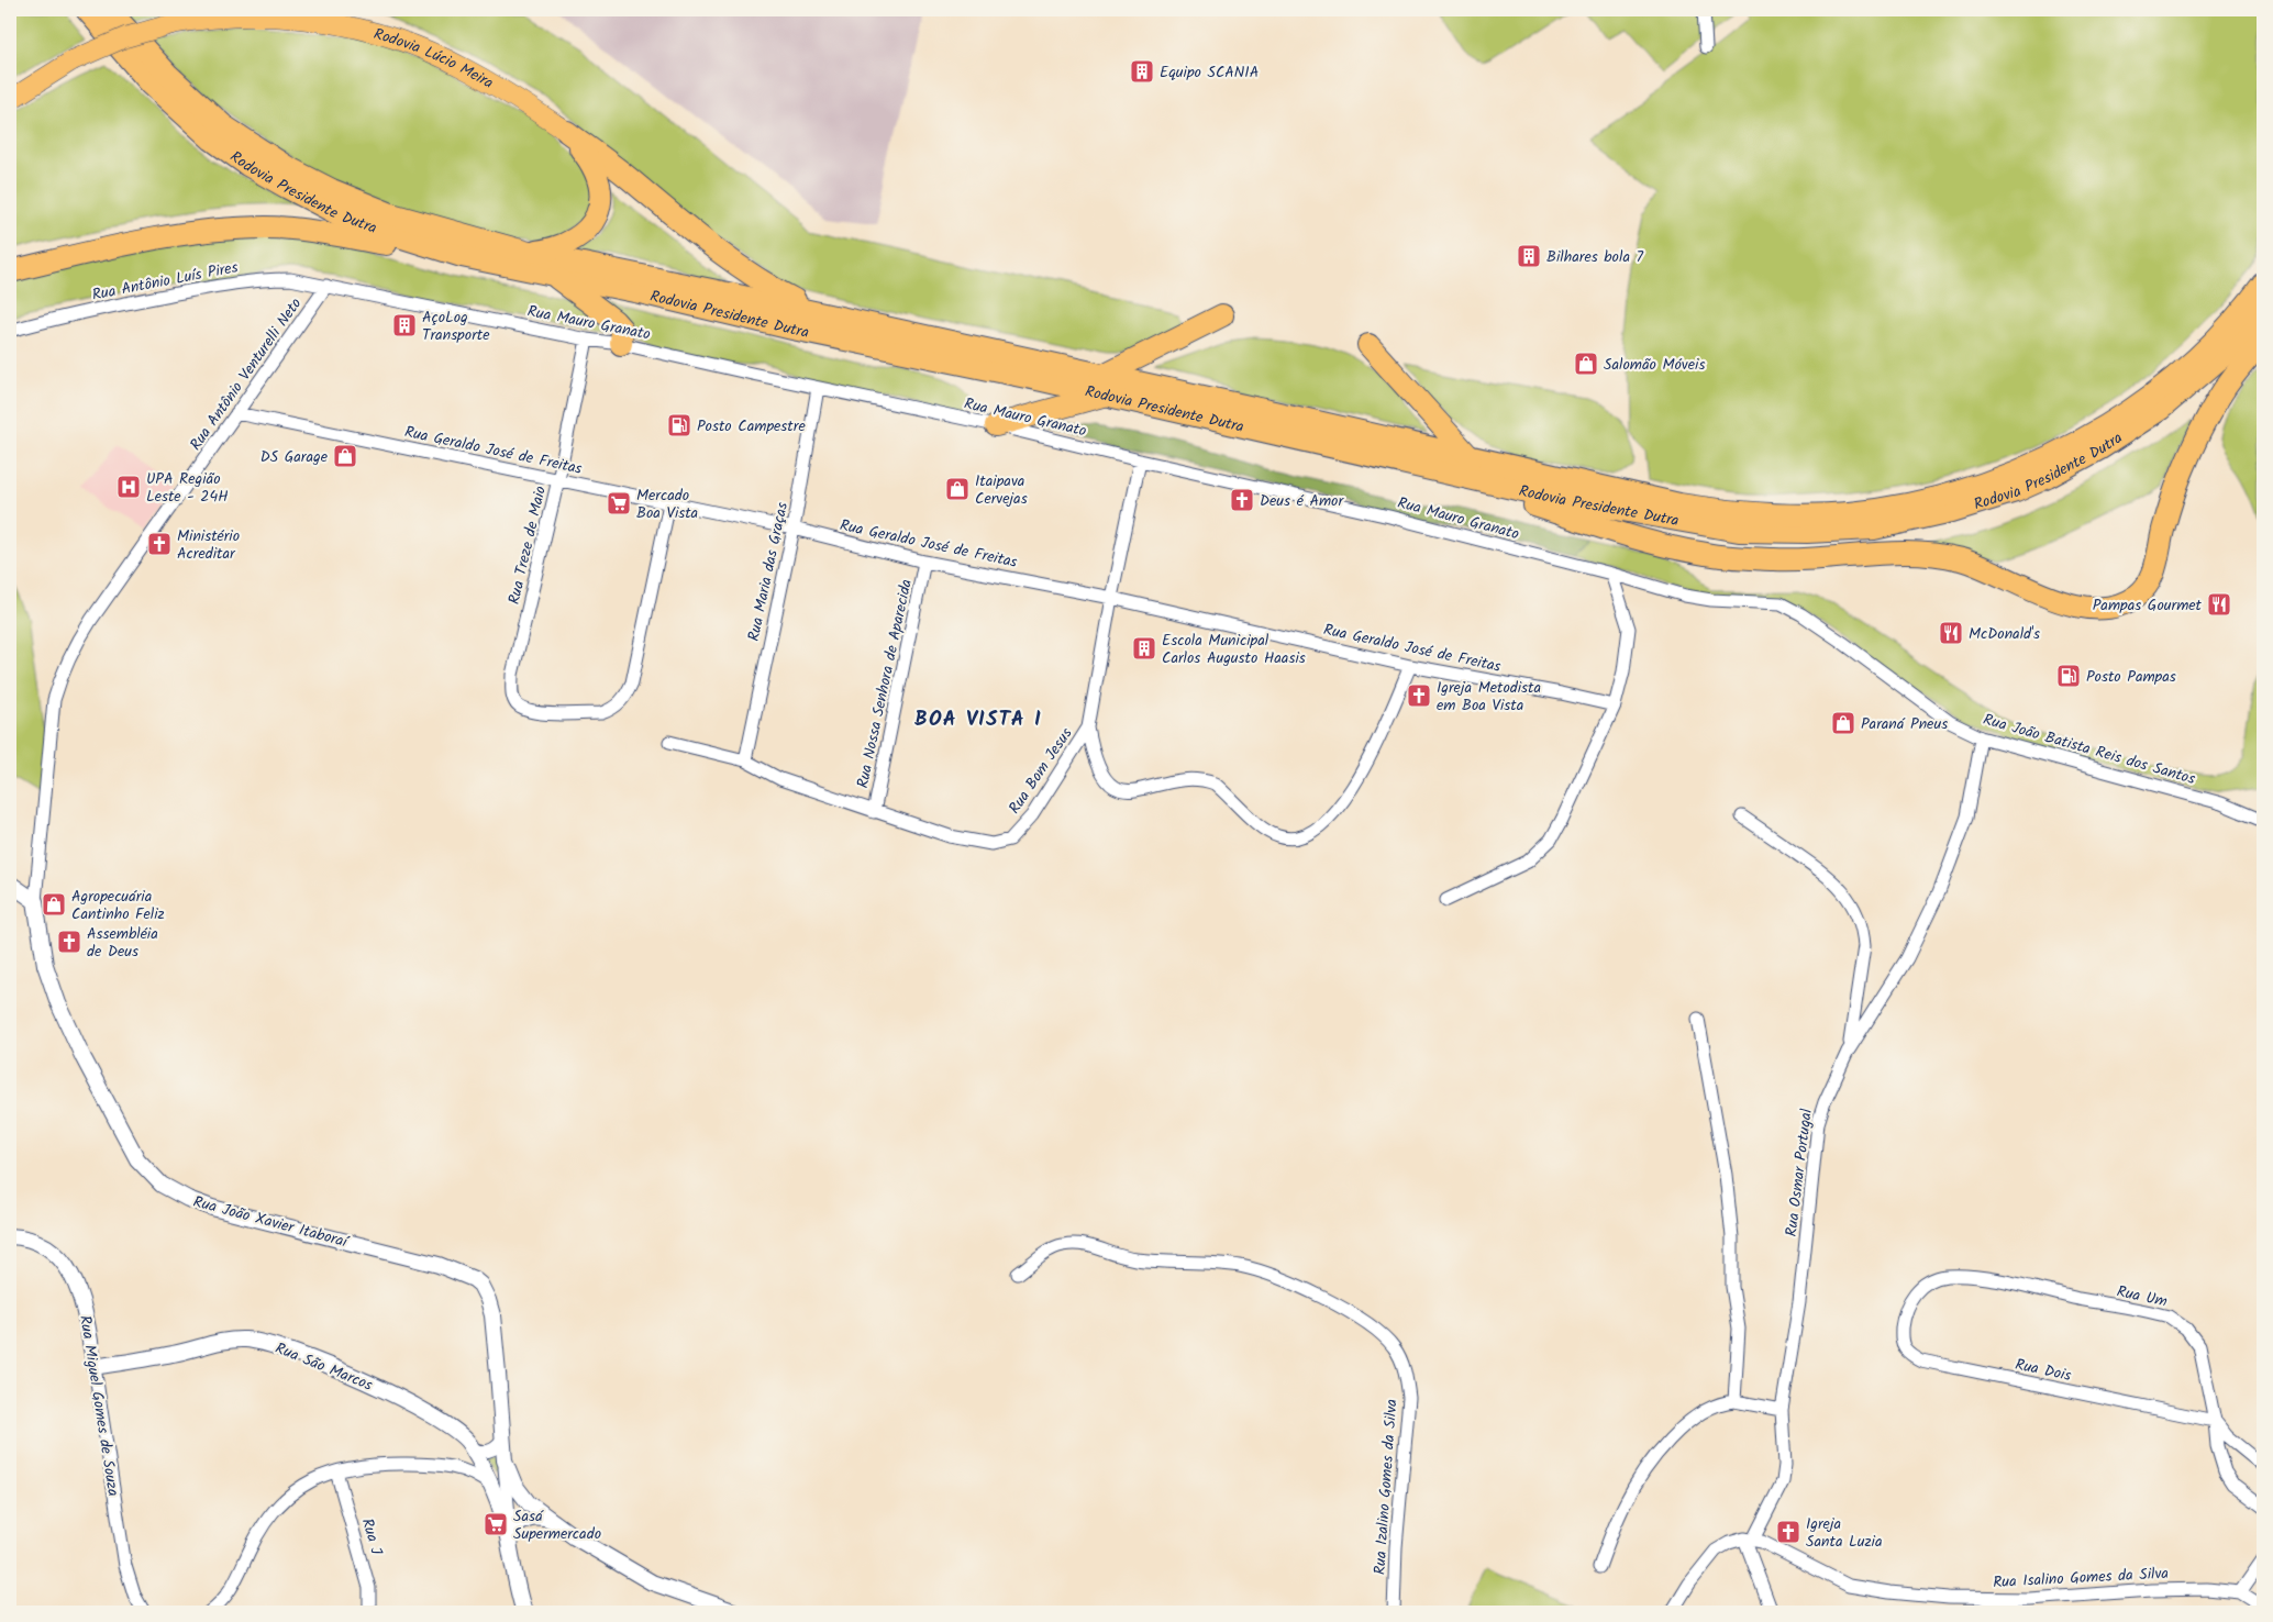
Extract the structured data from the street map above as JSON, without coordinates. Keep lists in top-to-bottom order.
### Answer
{
  "streets": {
    "highway": ["Rodovia Presidente Dutra"],
    "main road": ["Rodovia Lúcio Meira"],
    "street": [
      "Rua Antônio Luís Pires",
      "Rua Mauro Granato",
      "Rua Antônio Venturelli Neto",
      "Rua Geraldo José de Freitas",
      "Rua Treze de Maio",
      "Rua Maria das Graças",
      "Rua Nossa Senhora de Aparecida",
      "Rua João Batista Reis dos Santos",
      "Rua Bom Jesus",
      "Rua Osmar Portugal",
      "Rua João Xavier Itaboraí",
      "Rua Um",
      "Rua São Marcos",
      "Rua Dois",
      "Rua Miguel Gomes de Souza",
      "Rua Izalino Gomes da Silva",
      "Rua J",
      "Rua Isalino Gomes da Silva"
    ]
  },
  "crossings": [
    ["Rua Antônio Luís Pires", "Rua Mauro Granato"],
    ["Rua Antônio Luís Pires", "Rua Antônio Venturelli Neto"],
    ["Rua Mauro Granato", "Rua Antônio Venturelli Neto"],
    ["Rua Mauro Granato", "Rua Treze de Maio"],
    ["Rua Mauro Granato", "Rua Maria das Graças"],
    ["Rua Mauro Granato", "Rua João Batista Reis dos Santos"],
    ["Rua Mauro Granato", "Rua Bom Jesus"],
    ["Rua Antônio Venturelli Neto", "Rua Geraldo José de Freitas"],
    ["Rua Antônio Venturelli Neto", "Rua João Xavier Itaboraí"],
    ["Rua Geraldo José de Freitas", "Rua Treze de Maio"],
    ["Rua Geraldo José de Freitas", "Rua Maria das Graças"],
    ["Rua Geraldo José de Freitas", "Rua Nossa Senhora de Aparecida"],
    ["Rua Geraldo José de Freitas", "Rua Bom Jesus"],
    ["Rua Maria das Graças", "Rua Bom Jesus"],
    ["Rua Nossa Senhora de Aparecida", "Rua Bom Jesus"],
    ["Rua João Batista Reis dos Santos", "Rua Osmar Portugal"],
    ["Rua Osmar Portugal", "Rua Isalino Gomes da Silva"],
    ["Rua Um", "Rua Dois"],
    ["Rua São Marcos", "Rua Miguel Gomes de Souza"]
  ],
  "districts": ["BOA VISTA I"],
  "places": {
    "building": [
      "Equipo SCANIA",
      "Bilhares bola 7",
      "AçoLog Transporte",
      "Escola Municipal Carlos Augusto Haasis"
    ],
    "shop": [
      "Salomão Móveis",
      "DS Garage",
      "Itaipava Cervejas",
      "Paraná Pneus",
      "Agropecuária Cantinho Feliz"
    ],
    "fuel station": ["Posto Campestre", "Posto Pampas"],
    "hospital": ["UPA Região Leste - 24H"],
    "church": [
      "Deus é Amor",
      "Ministério Acreditar",
      "Igreja Metodista em Boa Vista",
      "Assembléia de Deus",
      "Igreja Santa Luzia"
    ],
    "supermarket": ["Mercado Boa Vista", "Sasá Supermercado"],
    "restaurant": ["Pampas Gourmet", "McDonald's"]
  }
}
